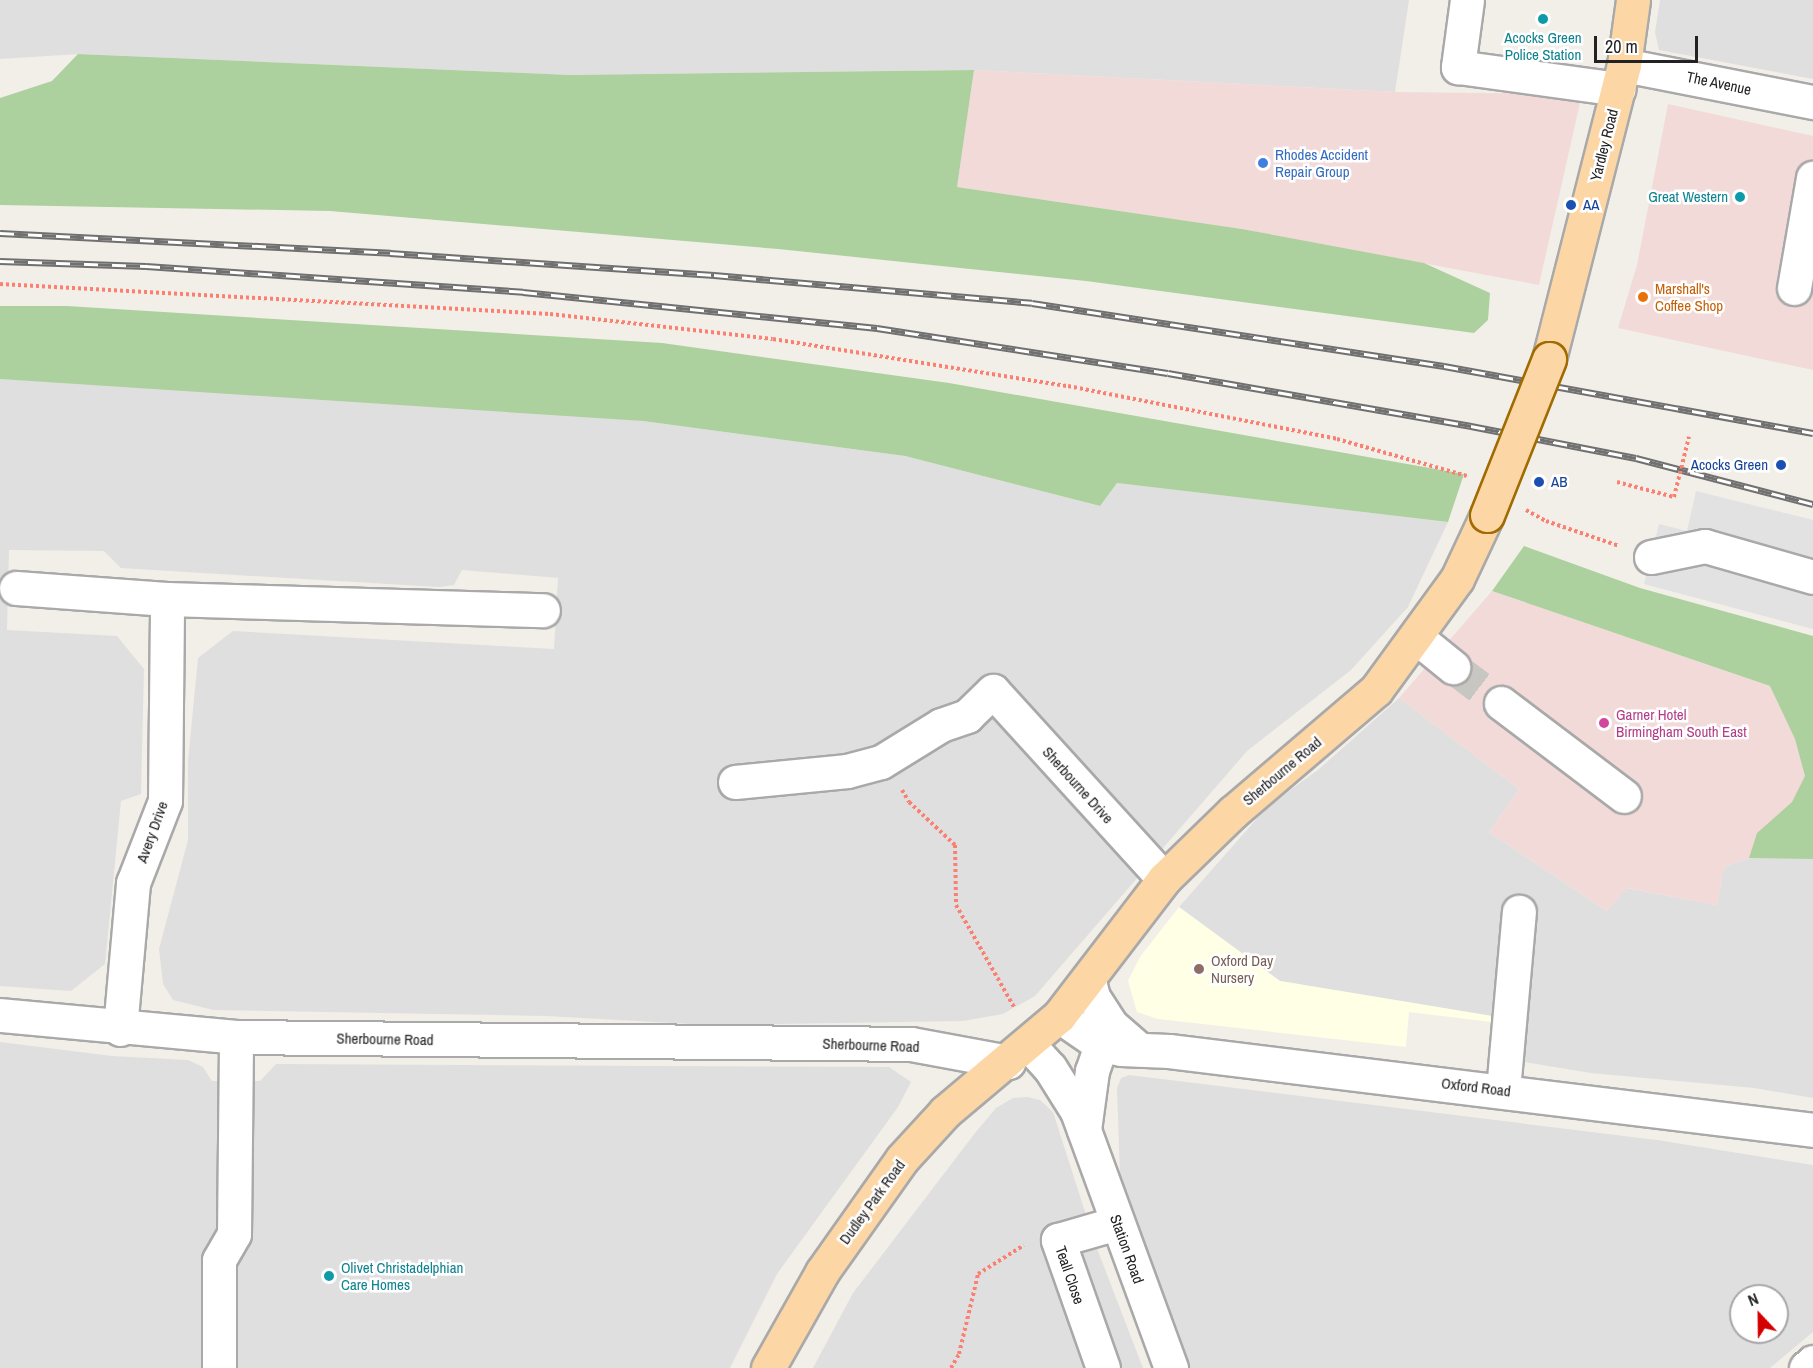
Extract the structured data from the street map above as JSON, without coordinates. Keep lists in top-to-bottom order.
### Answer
{
  "streets": {
    "main road": ["Yardley Road", "Sherbourne Road", "Dudley Park Road"],
    "street": [
      "The Avenue",
      "Sherbourne Drive",
      "Avery Drive",
      "Oxford Road",
      "Station Road",
      "Teall Close"
    ]
  },
  "crossings": [
    ["The Avenue", "Yardley Road"],
    ["Yardley Road", "Sherbourne Road"],
    ["Sherbourne Road", "Sherbourne Drive"],
    ["Sherbourne Road", "Avery Drive"],
    ["Sherbourne Road", "Oxford Road"],
    ["Sherbourne Road", "Dudley Park Road"],
    ["Sherbourne Road", "Station Road"],
    ["Oxford Road", "Station Road"],
    ["Dudley Park Road", "Station Road"],
    ["Station Road", "Teall Close"]
  ],
  "places": [
    "Acocks Green Police Station",
    "Rhodes Accident Repair Group",
    "Great Western",
    "AA",
    "Marshall's Coffee Shop",
    "Acocks Green",
    "AB",
    "Garner Hotel Birmingham South East",
    "Oxford Day Nursery",
    "Olivet Christadelphian Care Homes"
  ],
  "scale_bar": "20 m",
  "north": "top"
}
